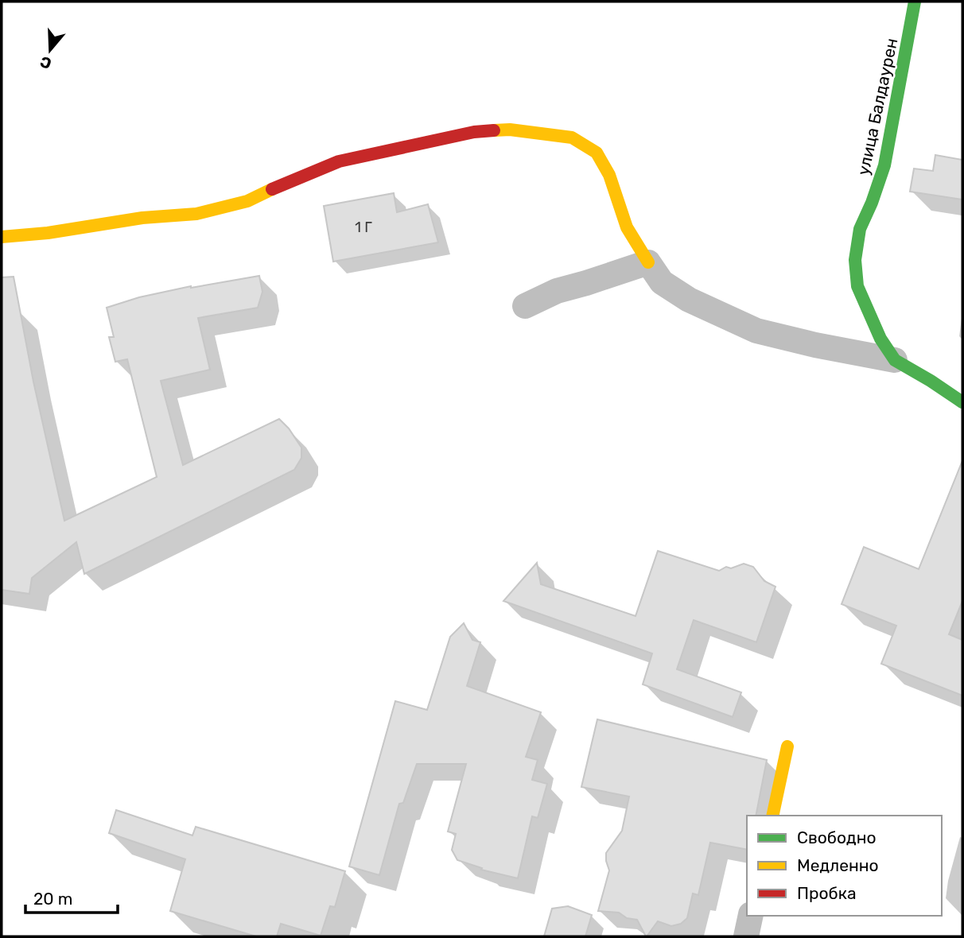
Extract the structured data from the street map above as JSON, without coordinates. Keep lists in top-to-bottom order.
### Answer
{
  "streets": {
    "street": ["улица Балдаурен"]
  },
  "house_numbers": ["1 Г"],
  "legend": ["Свободно", "Медленно", "Пробка"],
  "scale_bar": "20 m",
  "north": "bottom"
}
